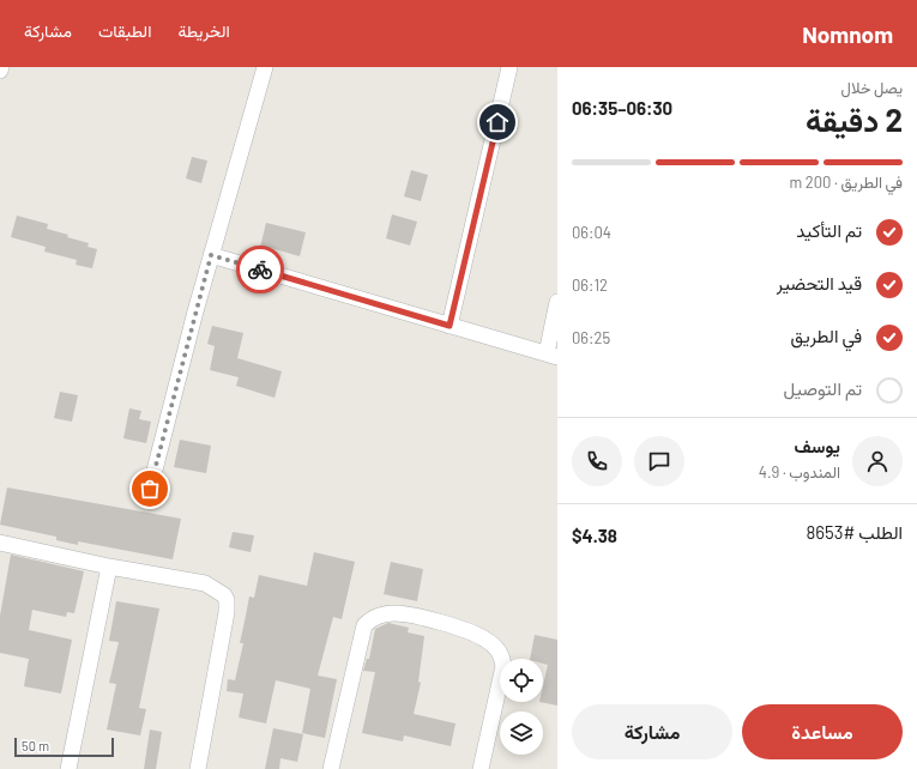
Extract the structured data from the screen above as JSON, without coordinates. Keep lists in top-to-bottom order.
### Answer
{
  "scale_bar": "50 m",
  "page": {
    "header": "Nomnom",
    "nav": ["الخريطة", "الطبقات", "مشاركة"],
    "heading": ["2 دقيقة", "يصل خلال", "06:30–06:35"],
    "panel": [
      "يوسف",
      "المندوب · 4.9",
      "الطلب #8653",
      "$4.38"
    ],
    "bar": "في الطريق · 200 m",
    "list": [
      ["تم التأكيد", "06:04"],
      ["قيد التحضير", "06:12"],
      ["في الطريق", "06:25"],
      "تم التوصيل"
    ],
    "buttons": ["مساعدة", "مشاركة"],
    "scale": "50 m"
  }
}
